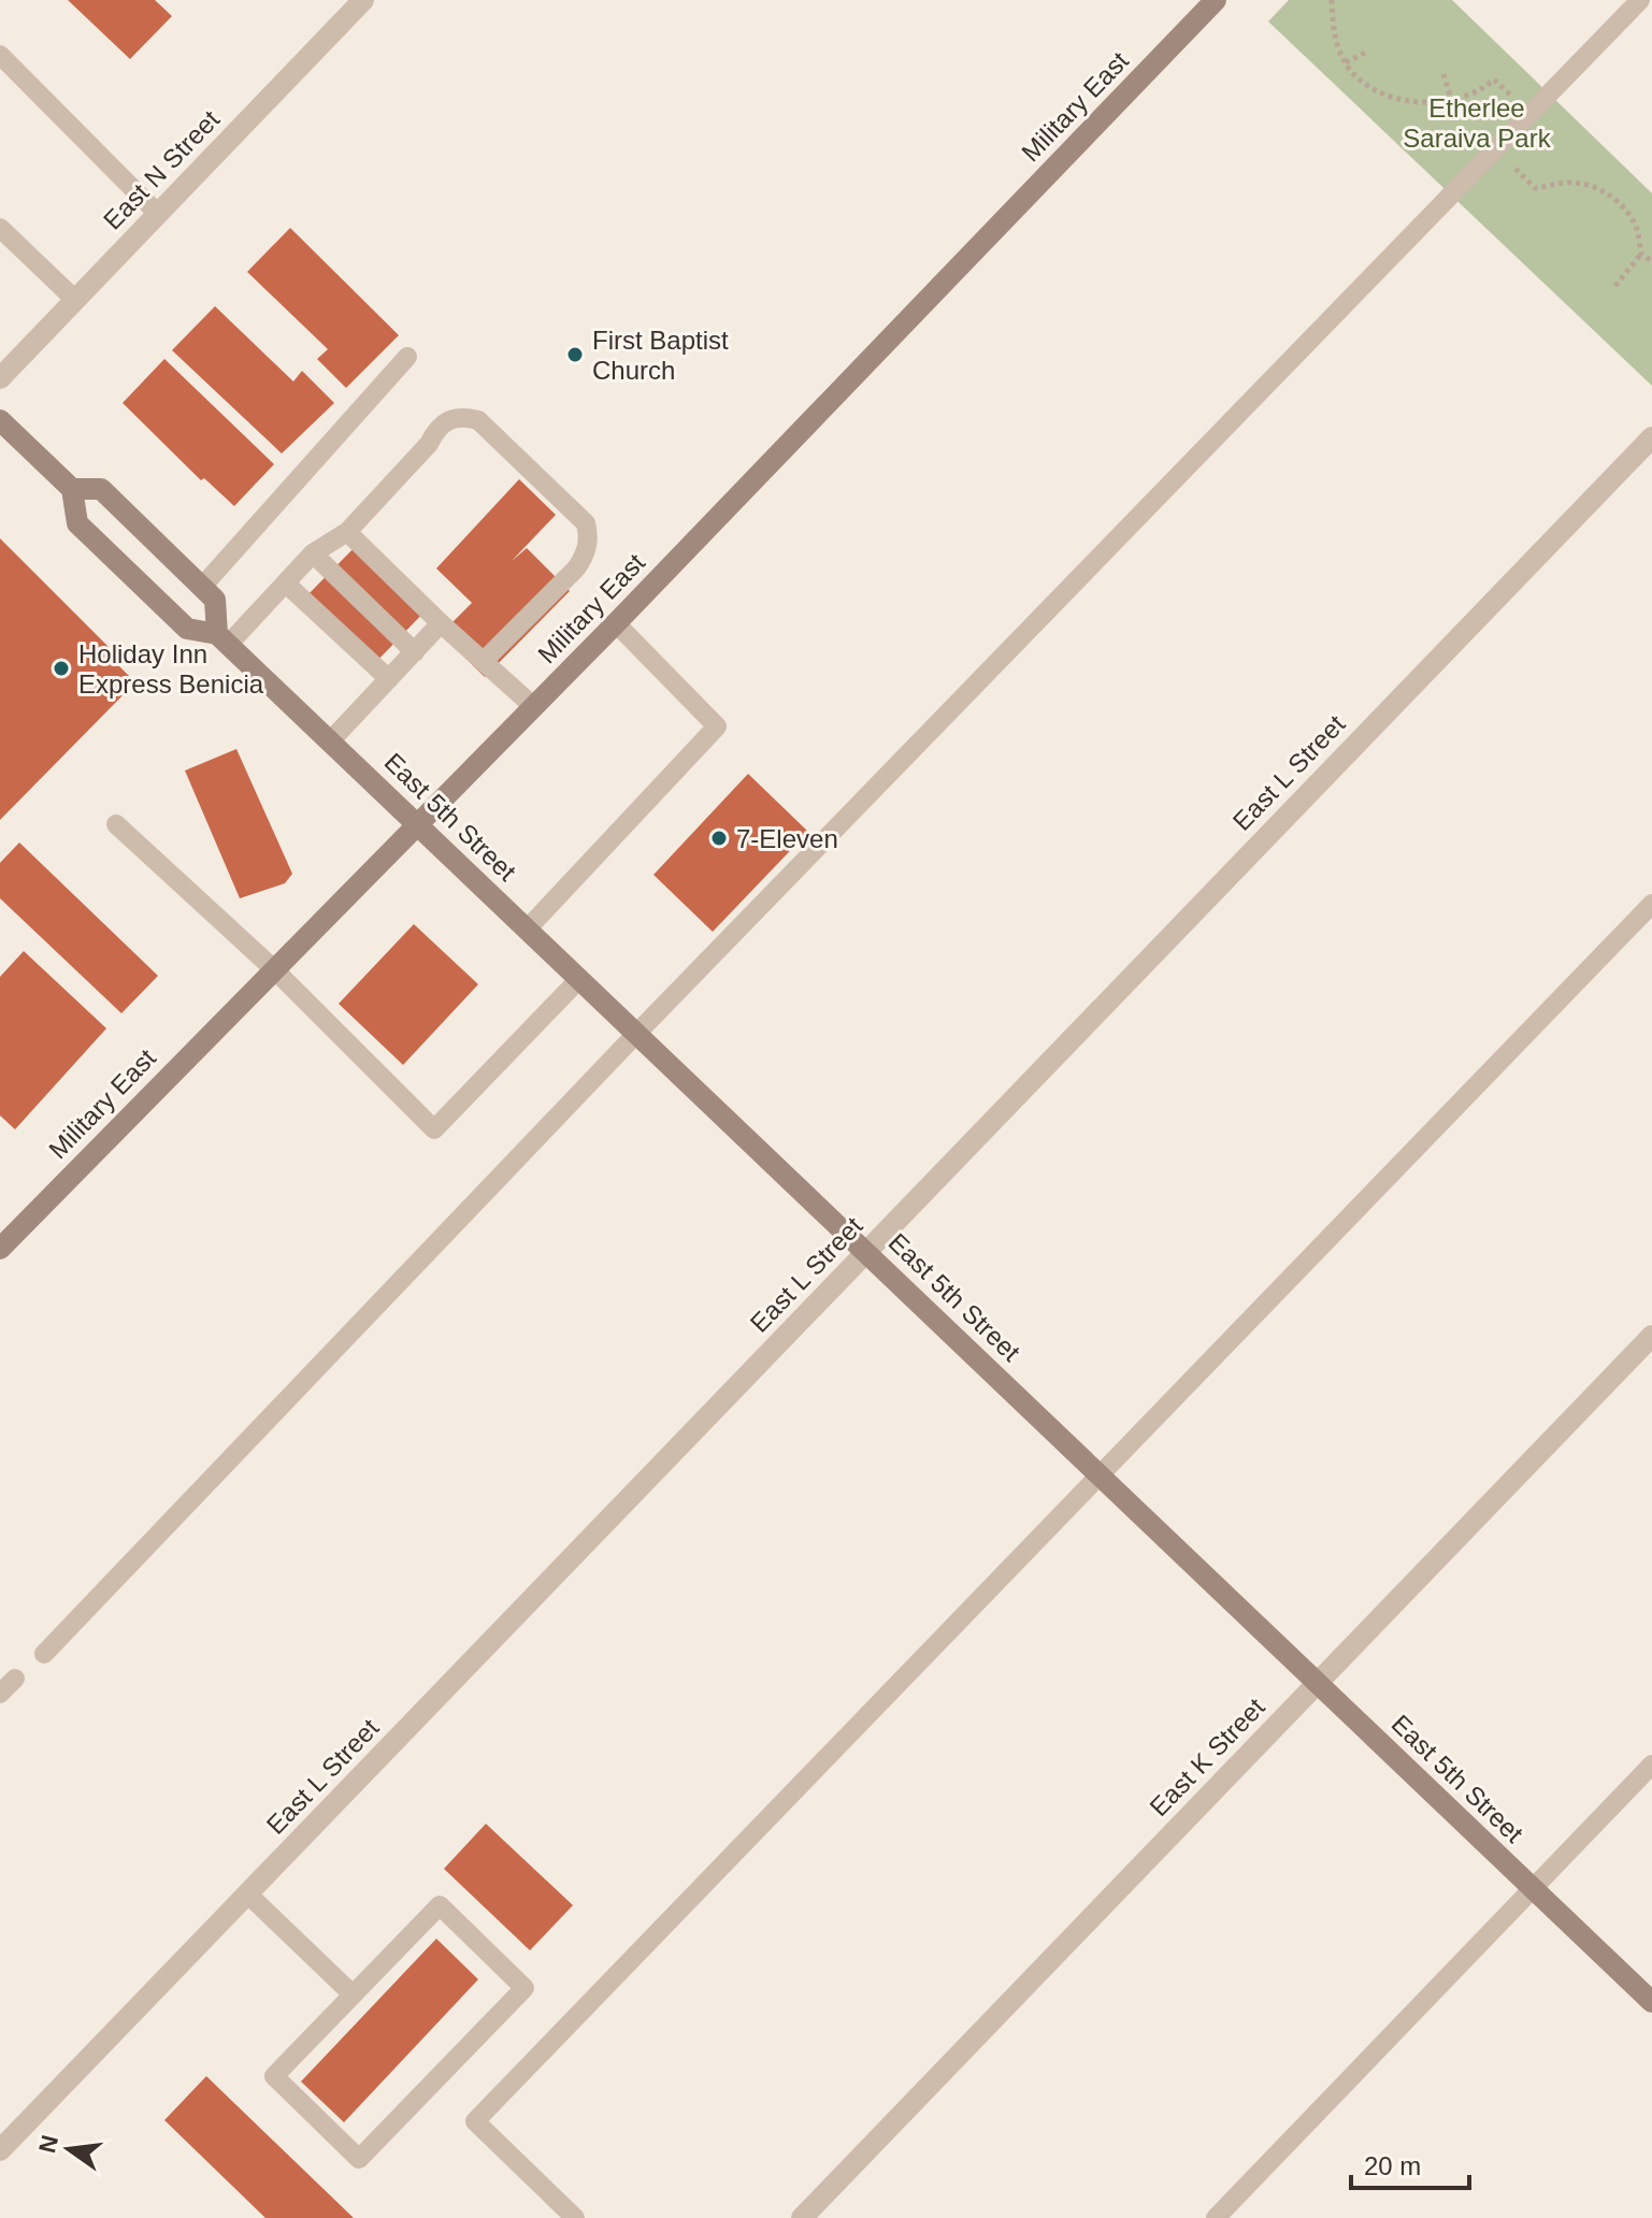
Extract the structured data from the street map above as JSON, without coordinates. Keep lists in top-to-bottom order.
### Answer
{
  "streets": {
    "street": [
      "Military East",
      "East N Street",
      "East L Street",
      "East 5th Street",
      "East K Street"
    ]
  },
  "crossings": [
    ["Military East", "East 5th Street"],
    ["East L Street", "East 5th Street"],
    ["East 5th Street", "East K Street"]
  ],
  "parks": ["Etherlee Saraiva Park"],
  "places": ["First Baptist Church", "Holiday Inn Express Benicia", "7-Eleven"],
  "scale_bar": "20 m",
  "north": "left"
}
